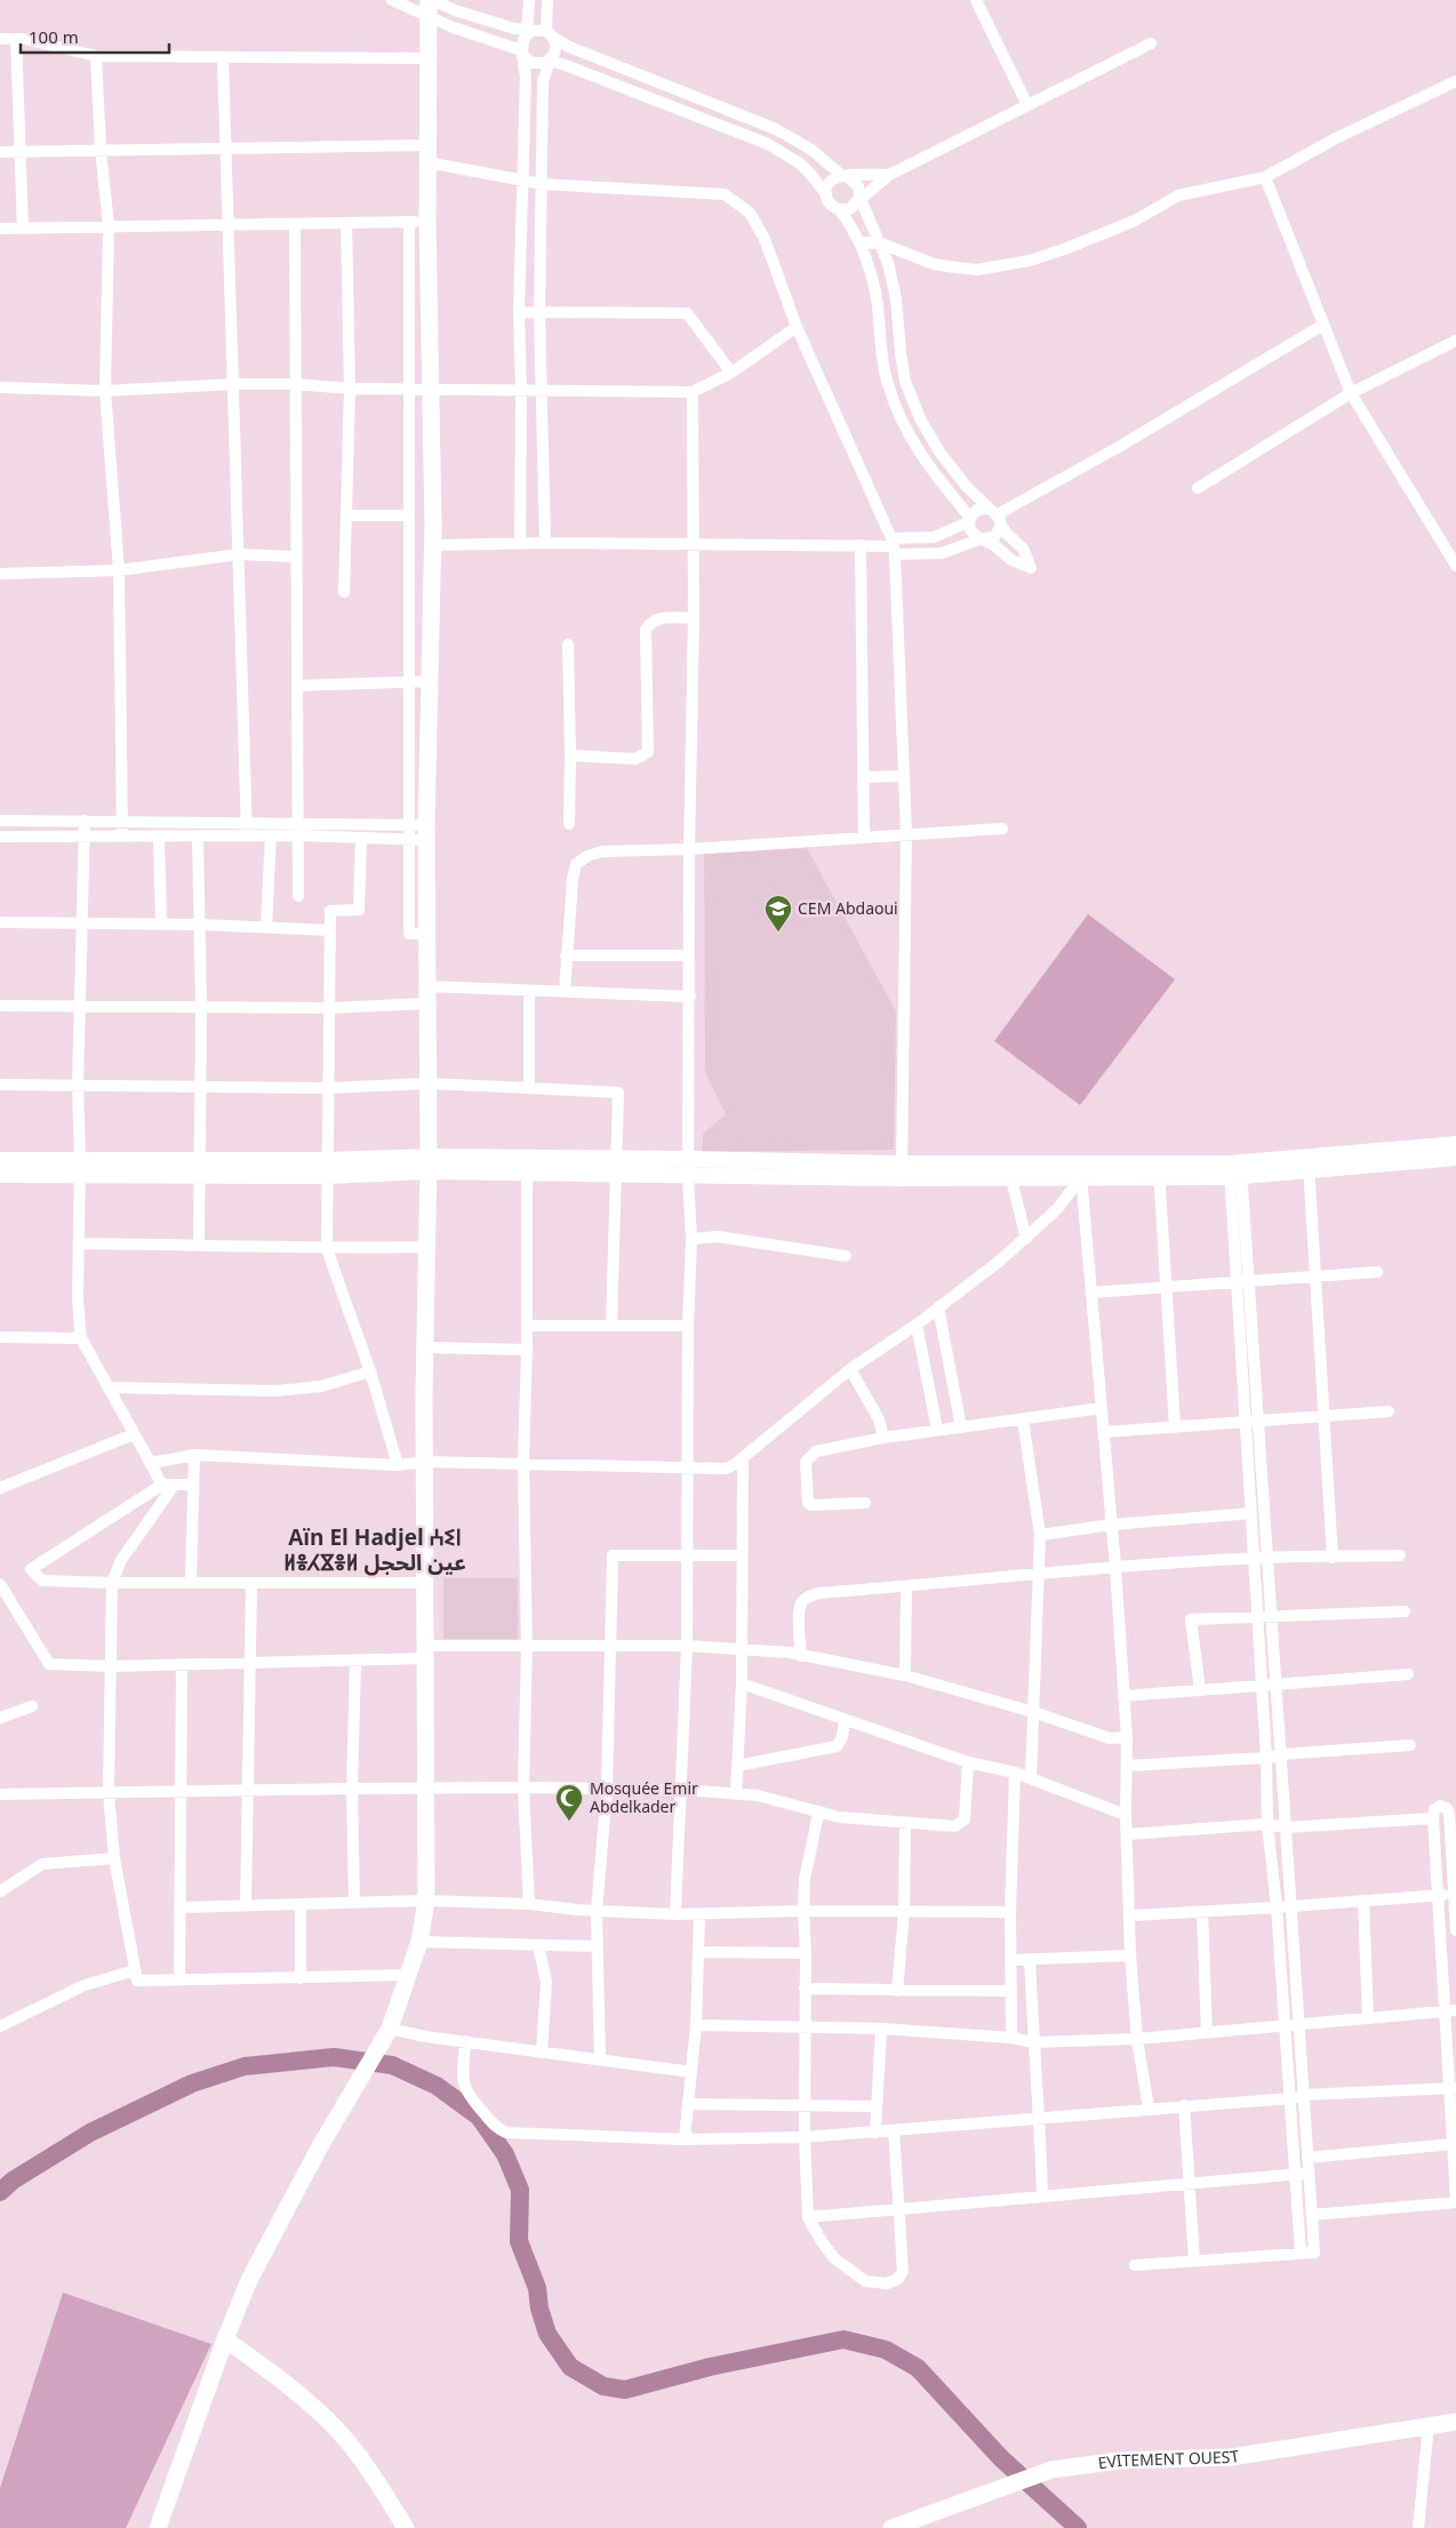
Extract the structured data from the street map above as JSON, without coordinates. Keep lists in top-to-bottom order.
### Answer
{
  "streets": {
    "main road": ["EVITEMENT OUEST"]
  },
  "districts": ["Aïn El Hadjel ⵄⵉⵏ ⵍⴻⵃⴵⴻⵍ عين الحجل"],
  "places": {
    "school or university": ["CEM Abdaoui"],
    "mosque": ["Mosquée Emir Abdelkader"]
  },
  "scale_bar": "100 m"
}
